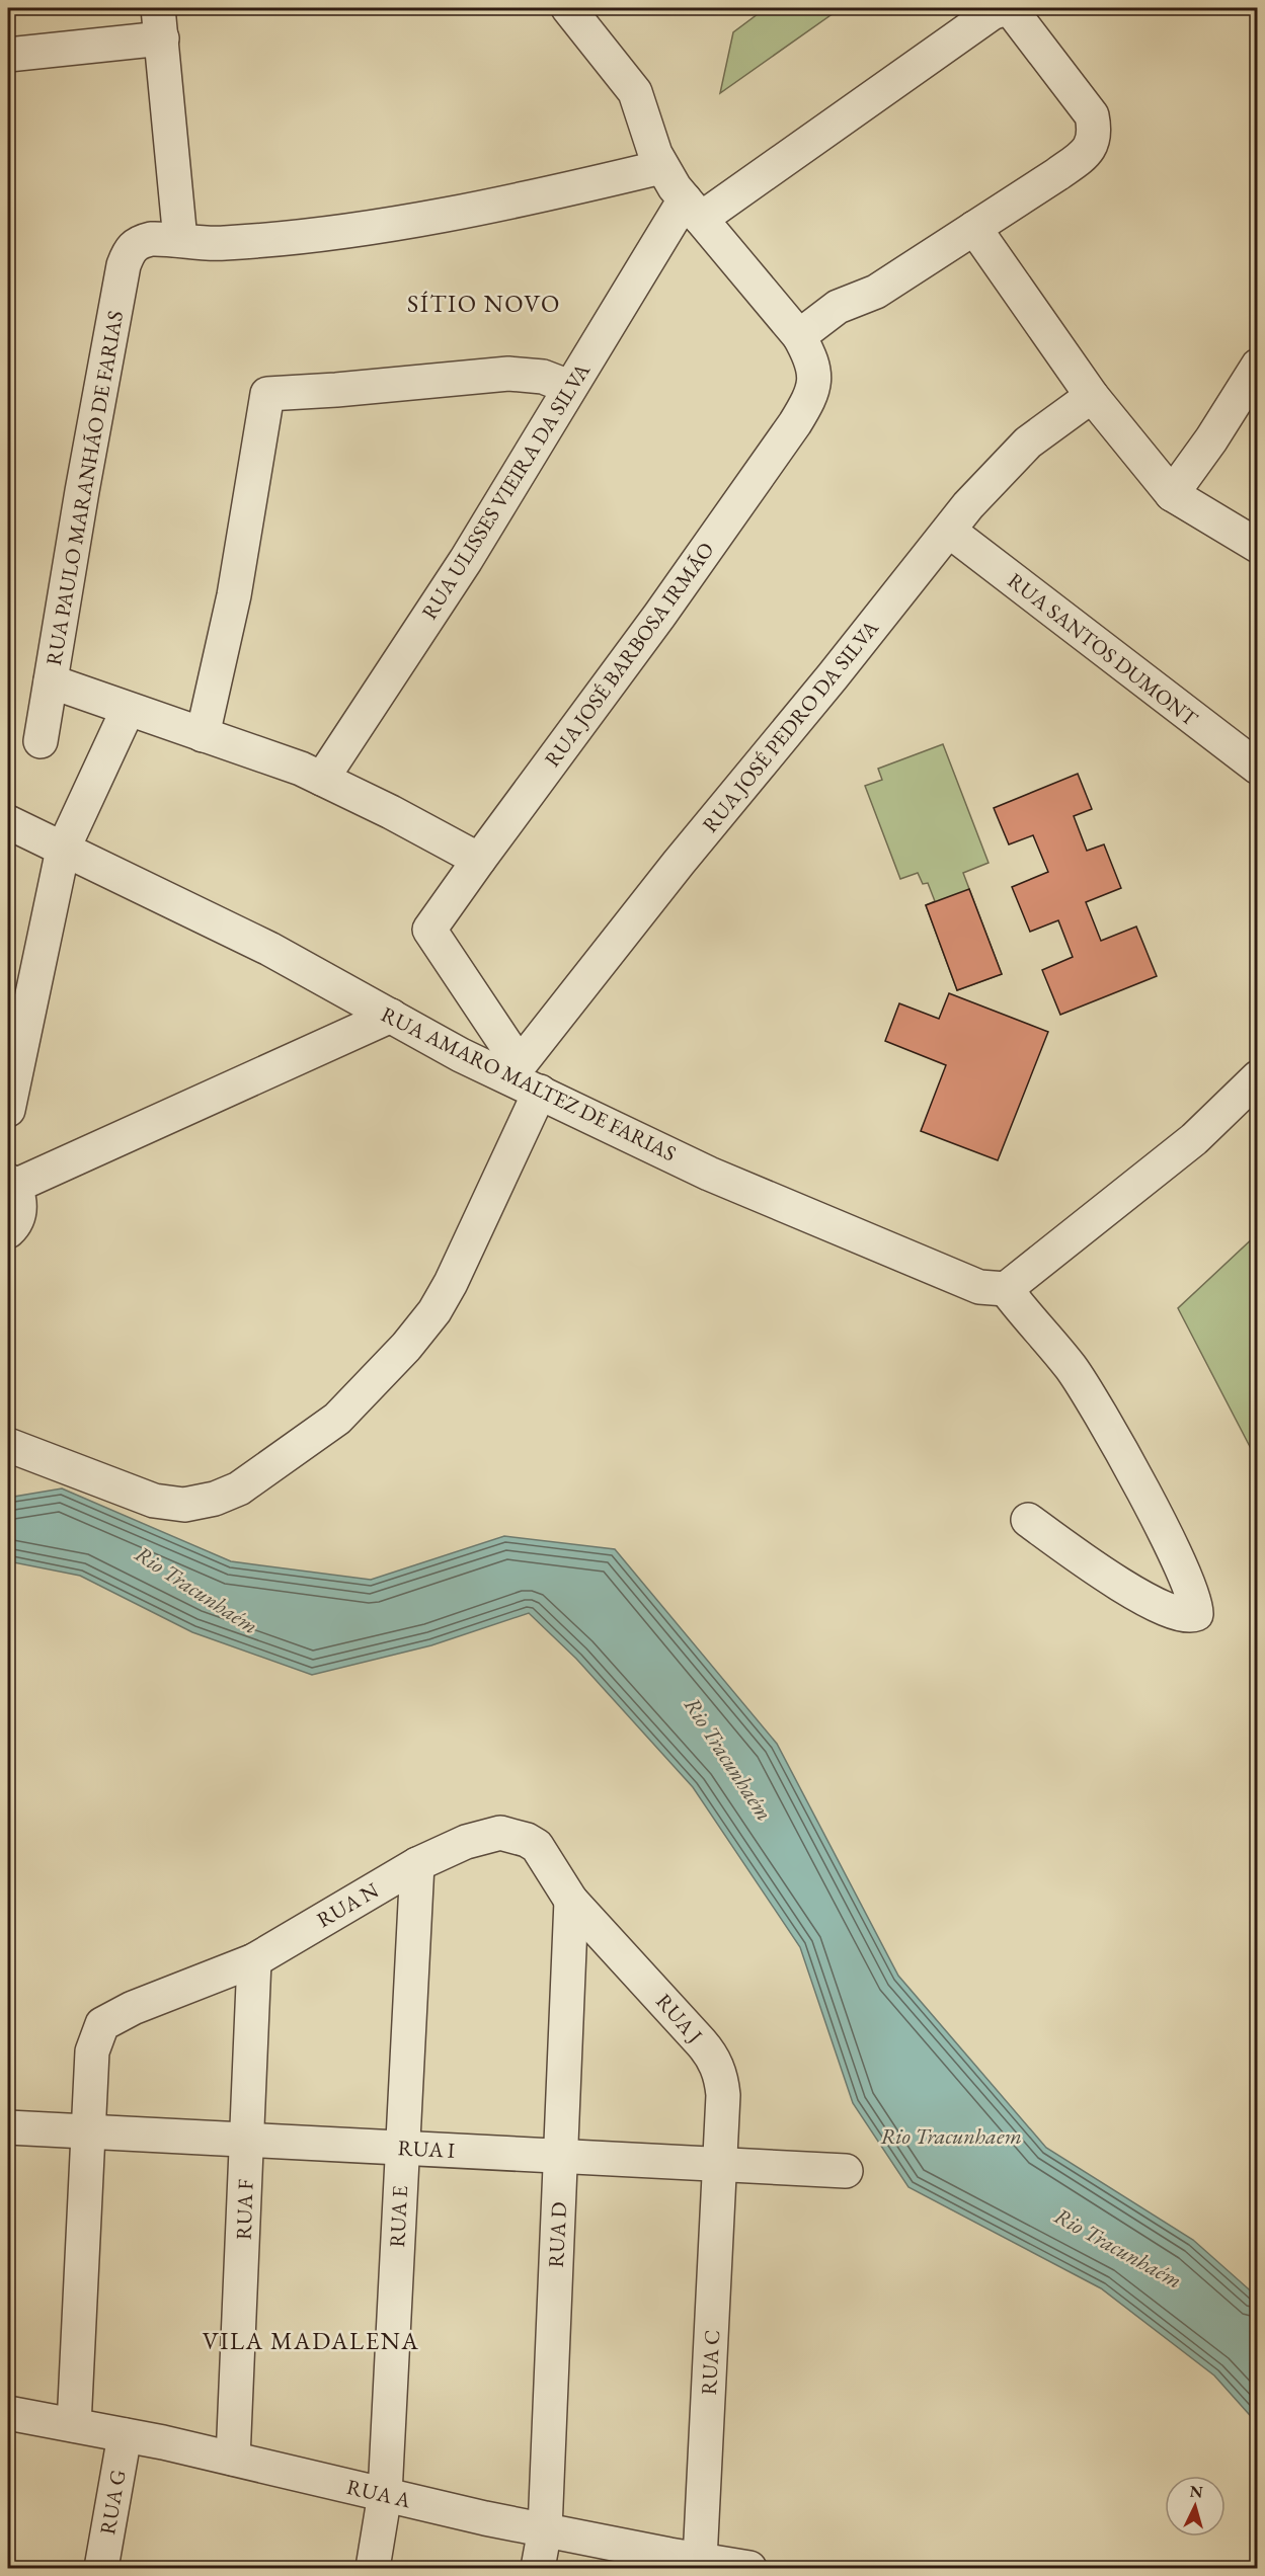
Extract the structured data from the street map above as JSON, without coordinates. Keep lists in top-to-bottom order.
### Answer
{
  "streets": {
    "street": [
      "RUA PAULO MARANHÃO DE FARIAS",
      "RUA ULISSES VIEIRA DA SILVA",
      "RUA SANTOS DUMONT",
      "RUA JOSÉ BARBOSA IRMÃO",
      "RUA JOSÉ PEDRO DA SILVA",
      "RUA AMARO MALTEZ DE FARIAS",
      "RUA N",
      "RUA J",
      "RUA I",
      "RUA F",
      "RUA E",
      "RUA D",
      "RUA C",
      "RUA A",
      "RUA G"
    ]
  },
  "crossings": [
    ["RUA SANTOS DUMONT", "RUA JOSÉ PEDRO DA SILVA"],
    ["RUA JOSÉ BARBOSA IRMÃO", "RUA JOSÉ PEDRO DA SILVA"],
    ["RUA JOSÉ BARBOSA IRMÃO", "RUA AMARO MALTEZ DE FARIAS"],
    ["RUA JOSÉ PEDRO DA SILVA", "RUA AMARO MALTEZ DE FARIAS"],
    ["RUA N", "RUA J"],
    ["RUA N", "RUA I"],
    ["RUA N", "RUA F"],
    ["RUA N", "RUA E"],
    ["RUA N", "RUA D"],
    ["RUA J", "RUA I"],
    ["RUA J", "RUA D"],
    ["RUA J", "RUA C"],
    ["RUA I", "RUA F"],
    ["RUA I", "RUA E"],
    ["RUA I", "RUA D"],
    ["RUA I", "RUA C"],
    ["RUA F", "RUA A"],
    ["RUA E", "RUA A"],
    ["RUA D", "RUA A"],
    ["RUA C", "RUA A"],
    ["RUA A", "RUA G"]
  ],
  "districts": ["SÍTIO NOVO", "VILA MADALENA"],
  "water": ["Rio Tracunhaém", "Rio Tracunhaem"],
  "north": "top"
}
